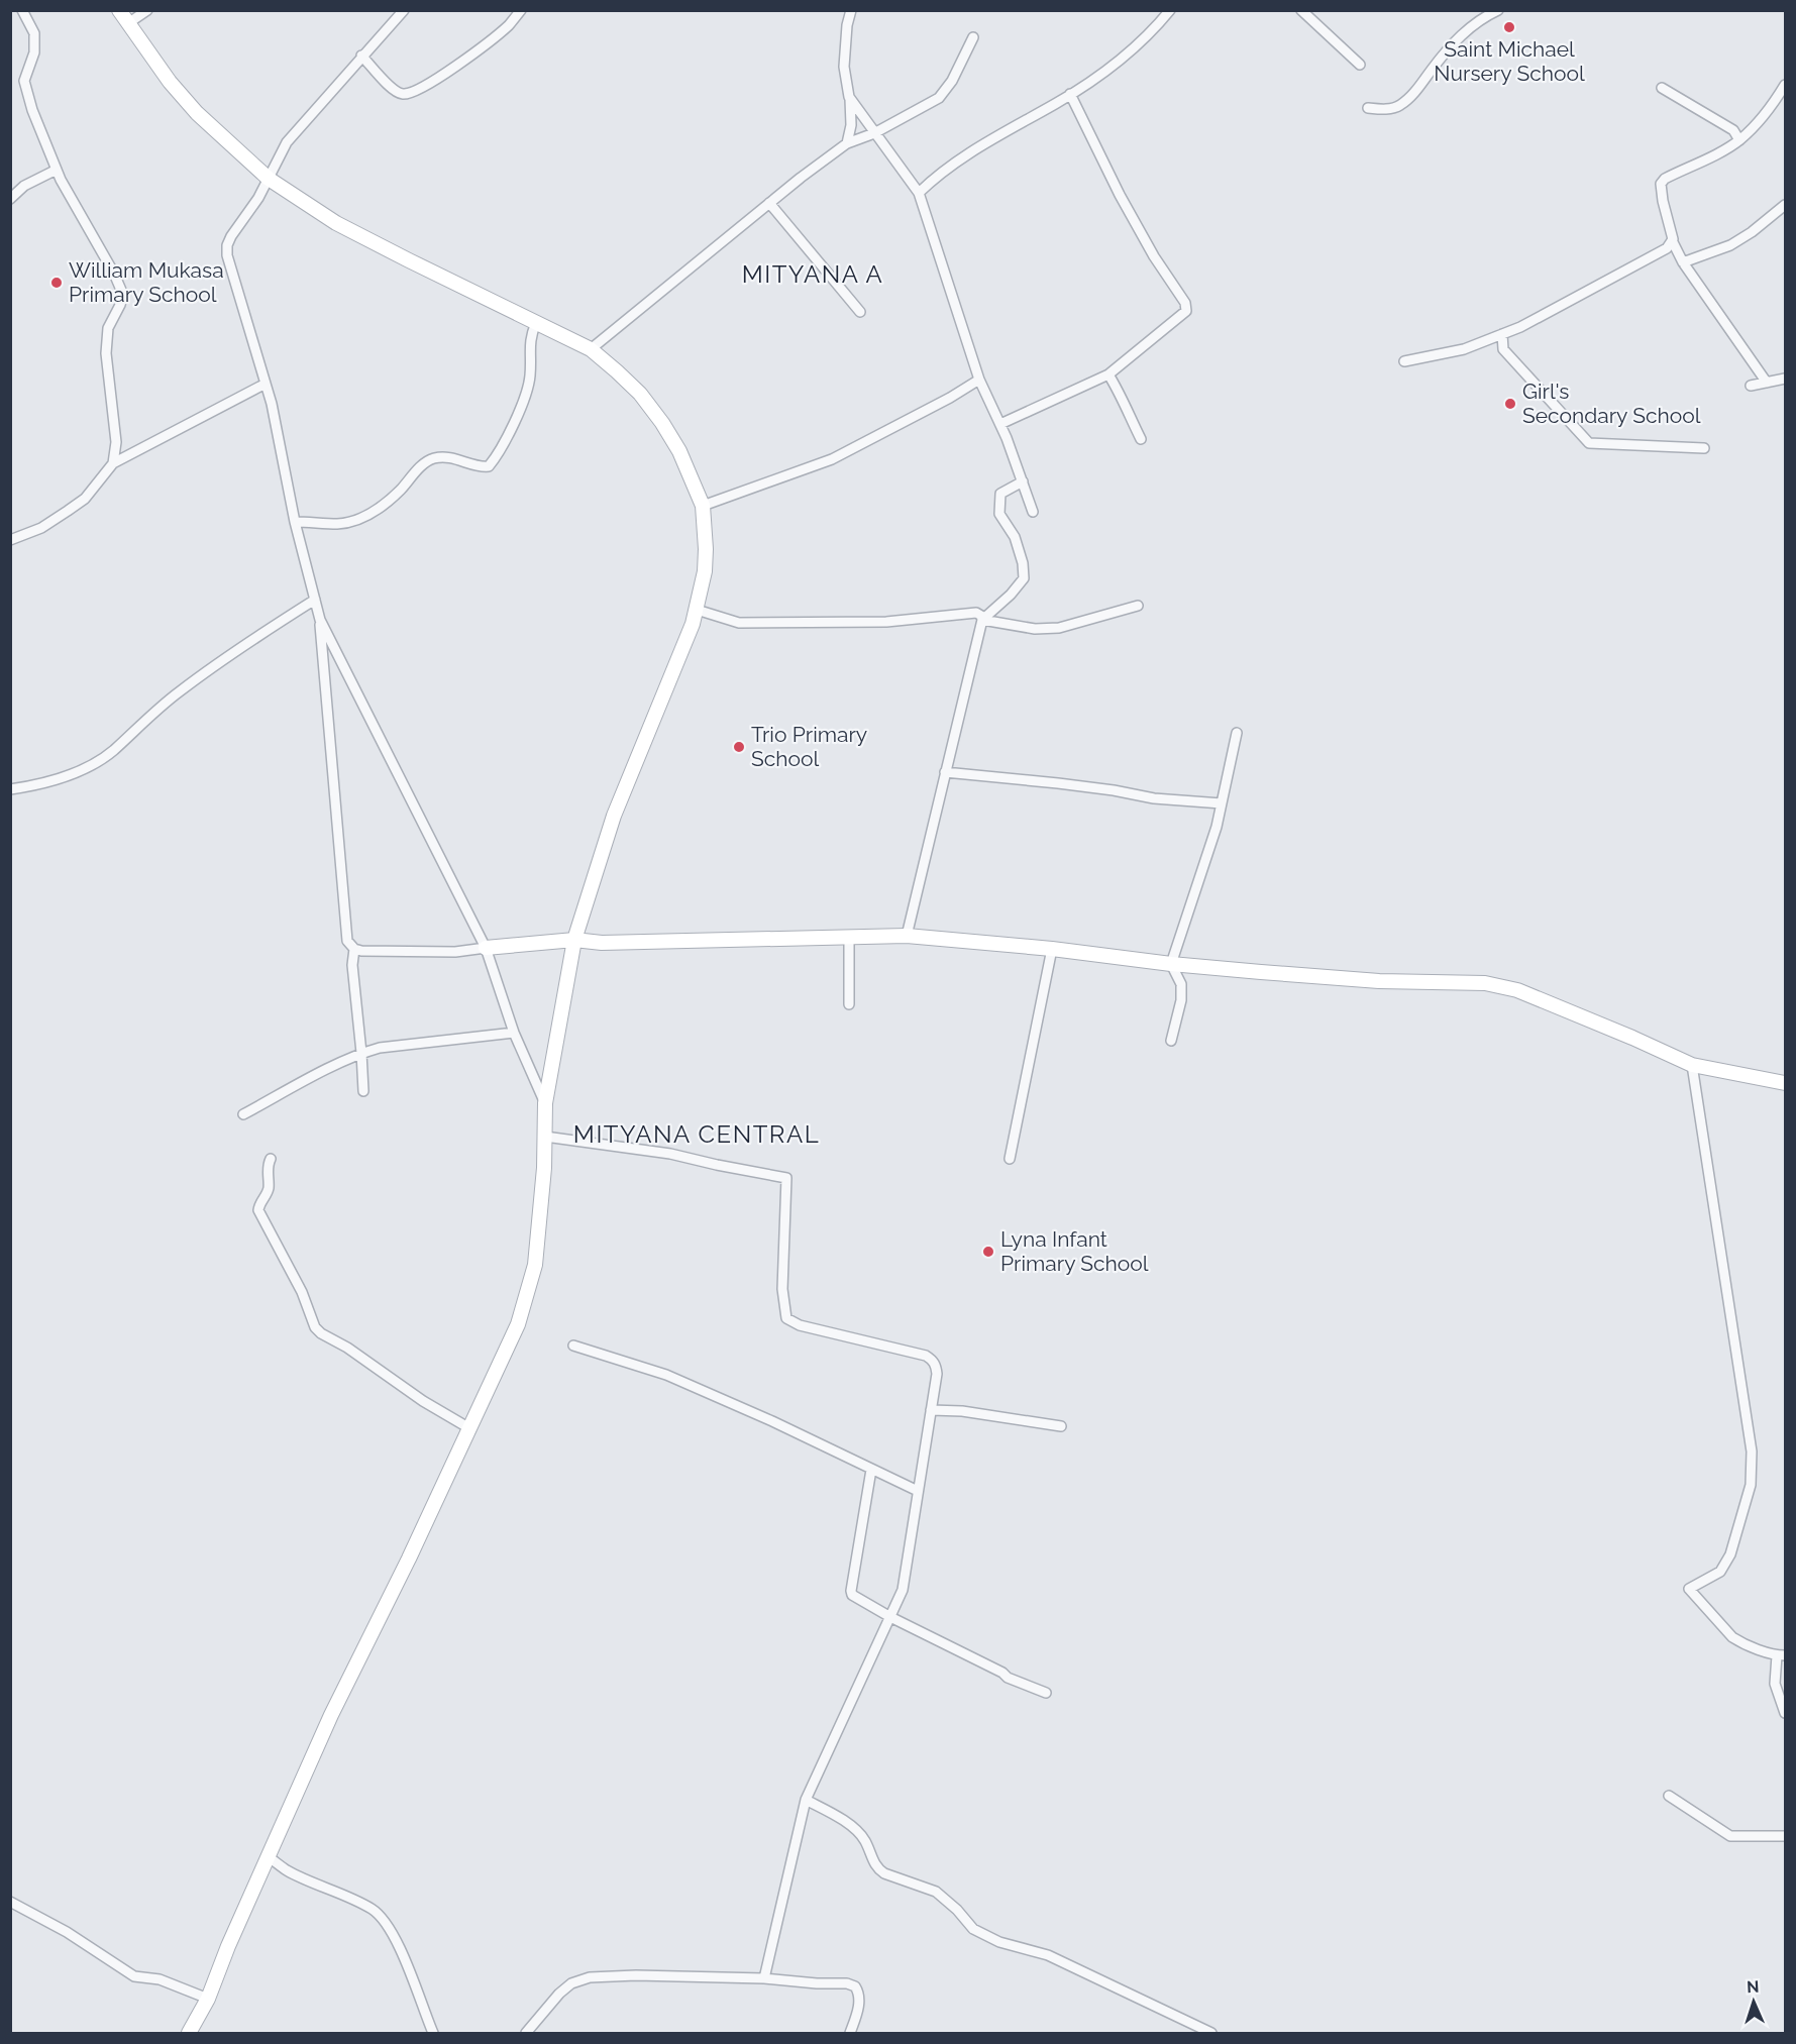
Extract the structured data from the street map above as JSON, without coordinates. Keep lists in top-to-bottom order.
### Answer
{
  "districts": ["MITYANA A", "MITYANA CENTRAL"],
  "places": [
    "Saint Michael Nursery School",
    "William Mukasa Primary School",
    "Girl's Secondary School",
    "Trio Primary School",
    "Lyna Infant Primary School"
  ],
  "north": "top"
}
